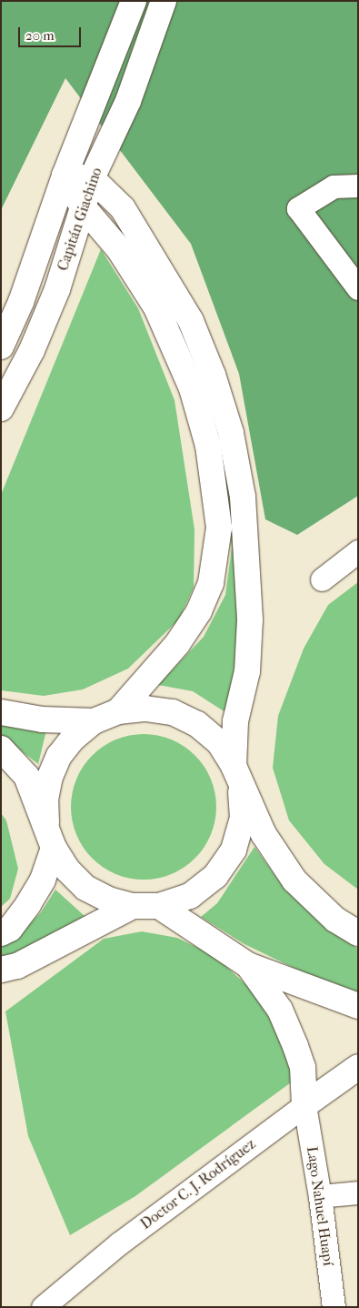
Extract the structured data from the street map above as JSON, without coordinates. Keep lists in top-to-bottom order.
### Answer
{
  "streets": {
    "main road": ["Capitán Giachino", "Doctor C. J. Rodríguez"],
    "street": ["Lago Nahuel Huapí"]
  },
  "crossings": [
    ["Doctor C. J. Rodríguez", "Lago Nahuel Huapí"]
  ],
  "scale_bar": "20 m"
}
